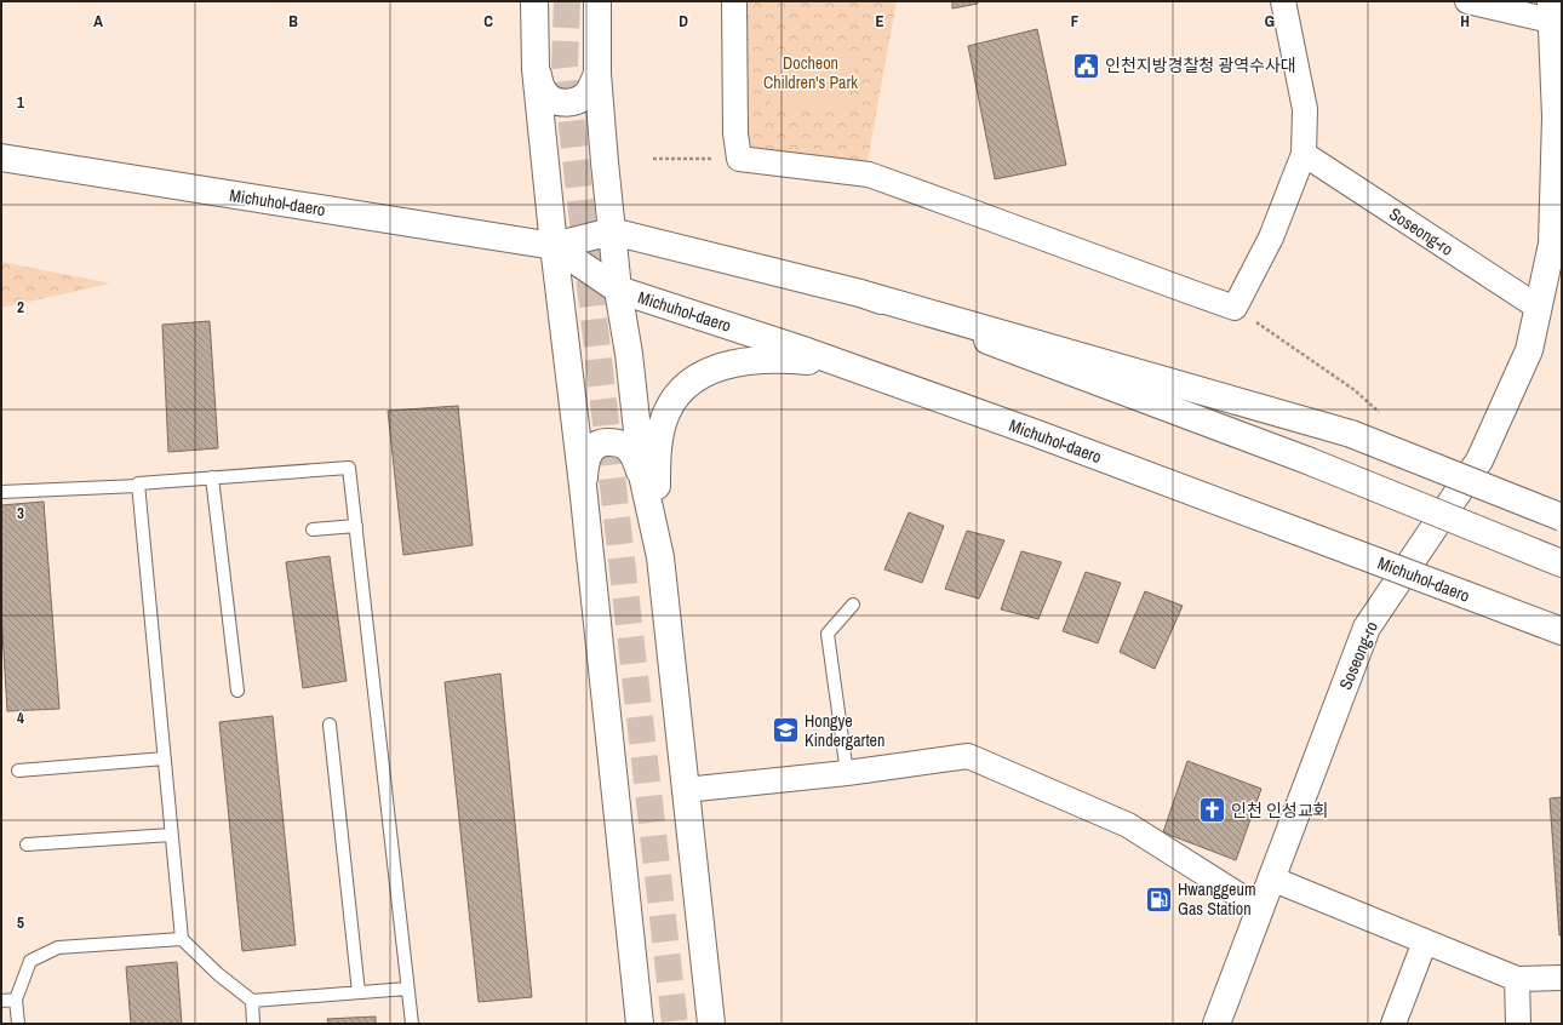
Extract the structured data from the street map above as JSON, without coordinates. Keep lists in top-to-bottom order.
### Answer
{
  "streets": {
    "main road": ["Michuhol-daero", "Soseong-ro"]
  },
  "parks": ["Docheon Children's Park"],
  "places": {
    "public building": ["인천지방경찰청 광역수사대"],
    "school or university": ["Hongye Kindergarten"],
    "church": ["인천 인성교회"],
    "fuel station": ["Hwanggeum Gas Station"]
  },
  "grid": {
    "columns": [
      "A",
      "B",
      "C",
      "D",
      "E",
      "F",
      "G",
      "H"
    ],
    "rows": [
      "1",
      "2",
      "3",
      "4",
      "5"
    ]
  }
}
